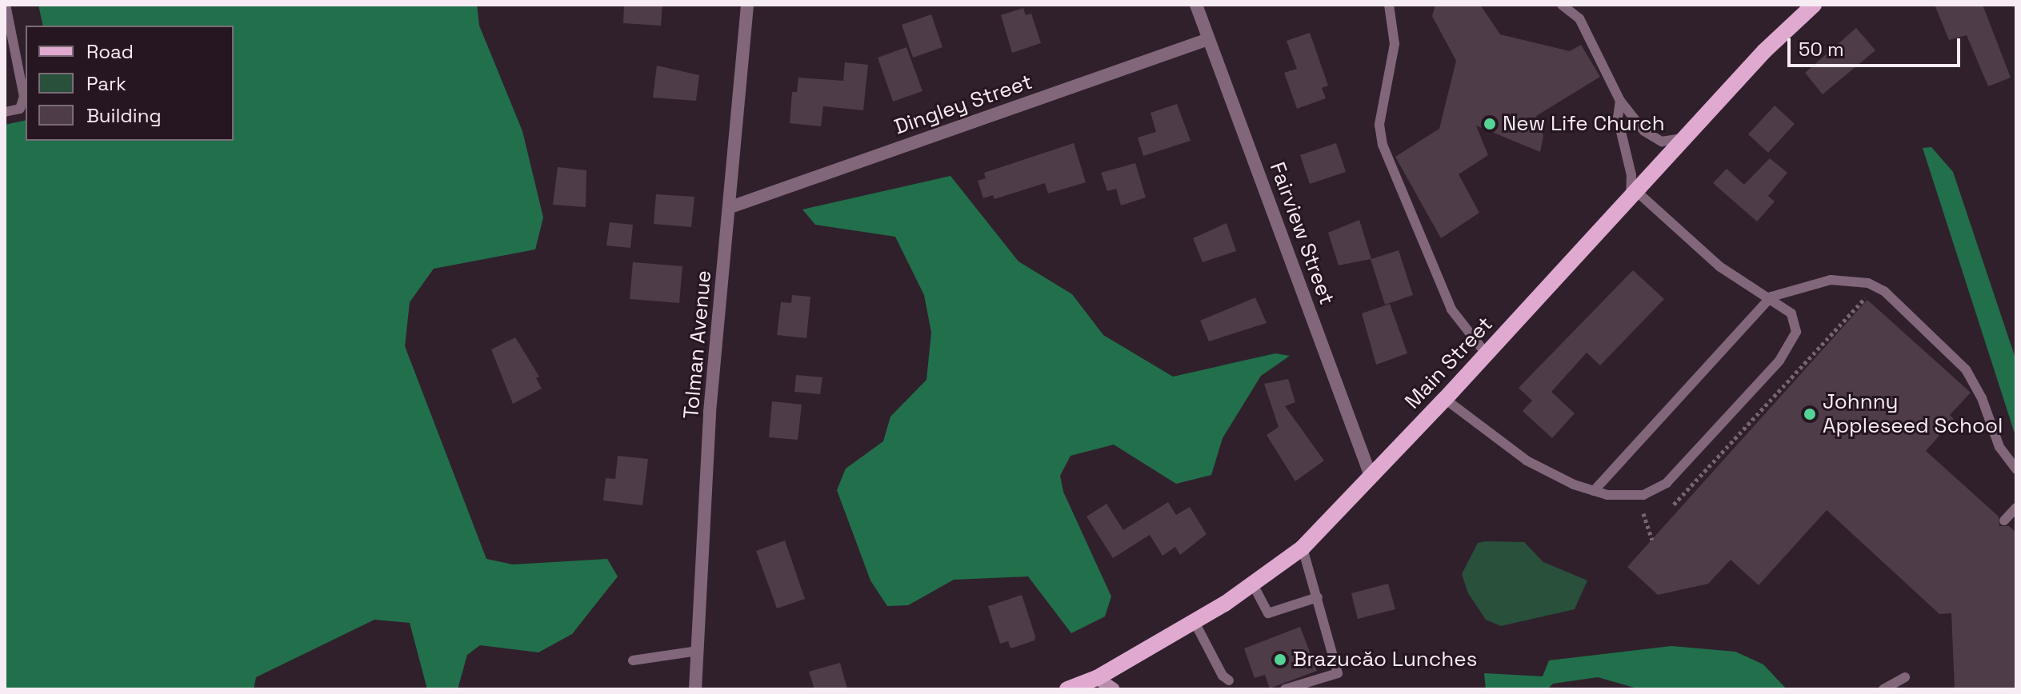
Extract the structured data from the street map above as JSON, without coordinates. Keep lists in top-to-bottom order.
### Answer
{
  "streets": {
    "main road": ["Main Street"],
    "street": ["Dingley Street", "Fairview Street", "Tolman Avenue"]
  },
  "crossings": [
    ["Dingley Street", "Fairview Street"],
    ["Dingley Street", "Tolman Avenue"],
    ["Fairview Street", "Main Street"]
  ],
  "places": ["New Life Church", "Johnny Appleseed School", "Brazucăo Lunches"],
  "legend": ["Road", "Park", "Building"],
  "scale_bar": "50 m"
}
